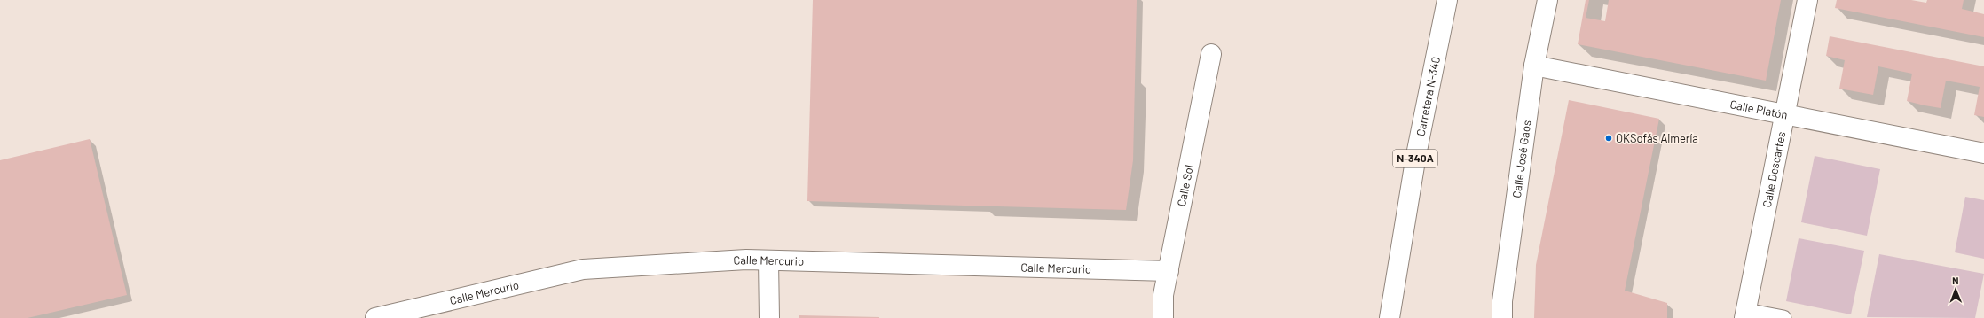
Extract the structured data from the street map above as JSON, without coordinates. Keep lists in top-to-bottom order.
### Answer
{
  "streets": {
    "main road": [
      "Carretera N-340",
      "Calle Platón",
      "N-340A",
      "Calle José Gaos",
      "Calle Descartes",
      "Calle Sol",
      "Calle Mercurio"
    ]
  },
  "crossings": [
    ["Calle Platón", "Calle José Gaos"],
    ["Calle Platón", "Calle Descartes"],
    ["Calle Sol", "Calle Mercurio"]
  ],
  "places": ["OKSofás Almería"],
  "north": "top"
}
